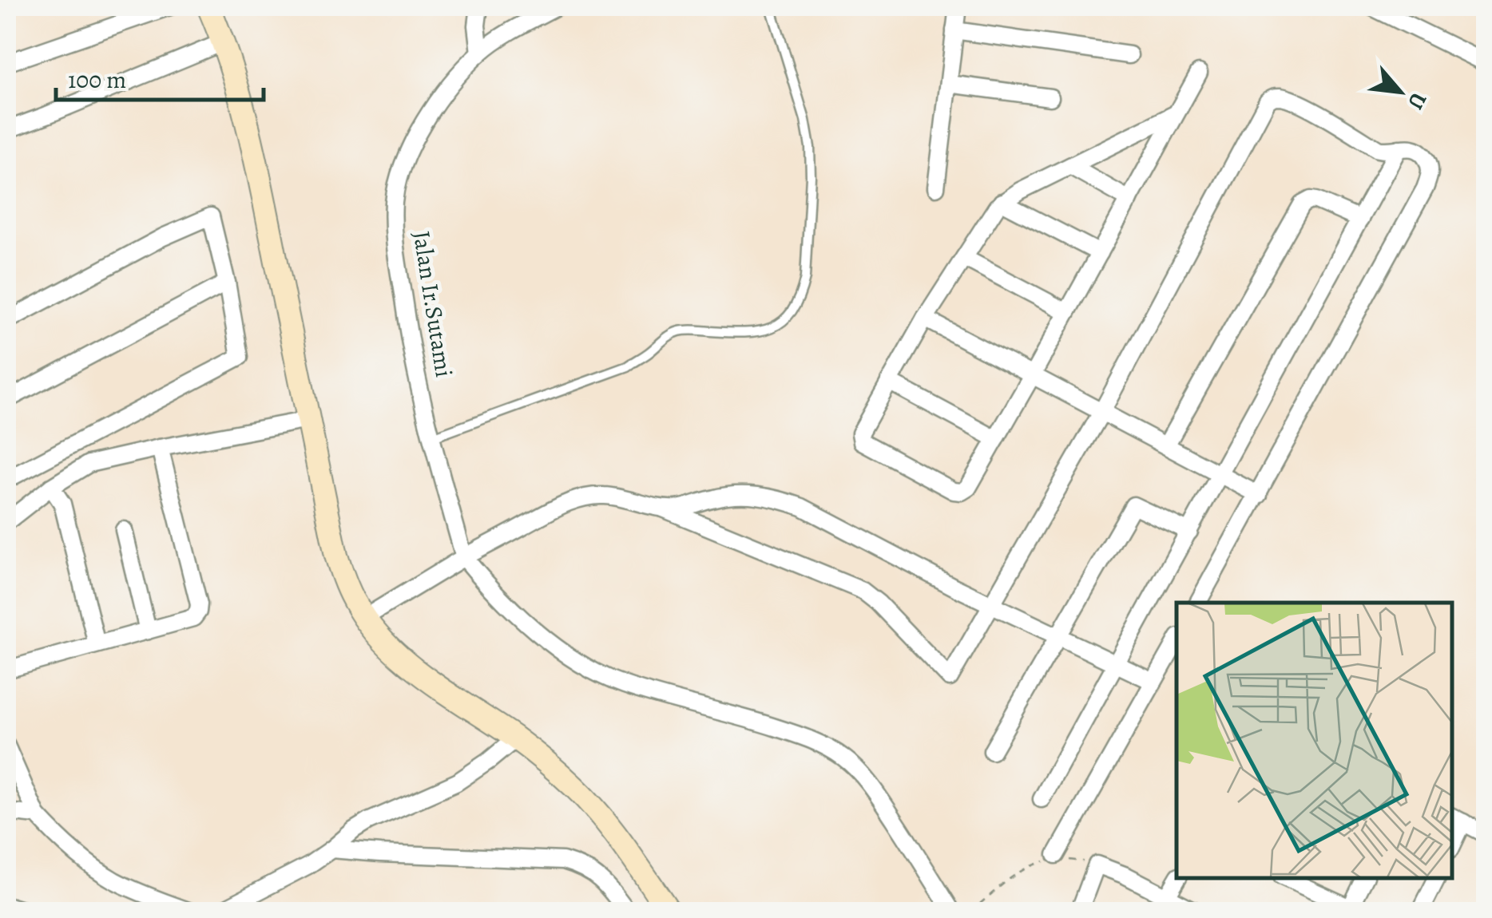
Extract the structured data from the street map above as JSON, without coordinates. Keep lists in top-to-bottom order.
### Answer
{
  "streets": {
    "street": ["Jalan Ir.Sutami"]
  },
  "scale_bar": "100 m",
  "north": "bottom right"
}
